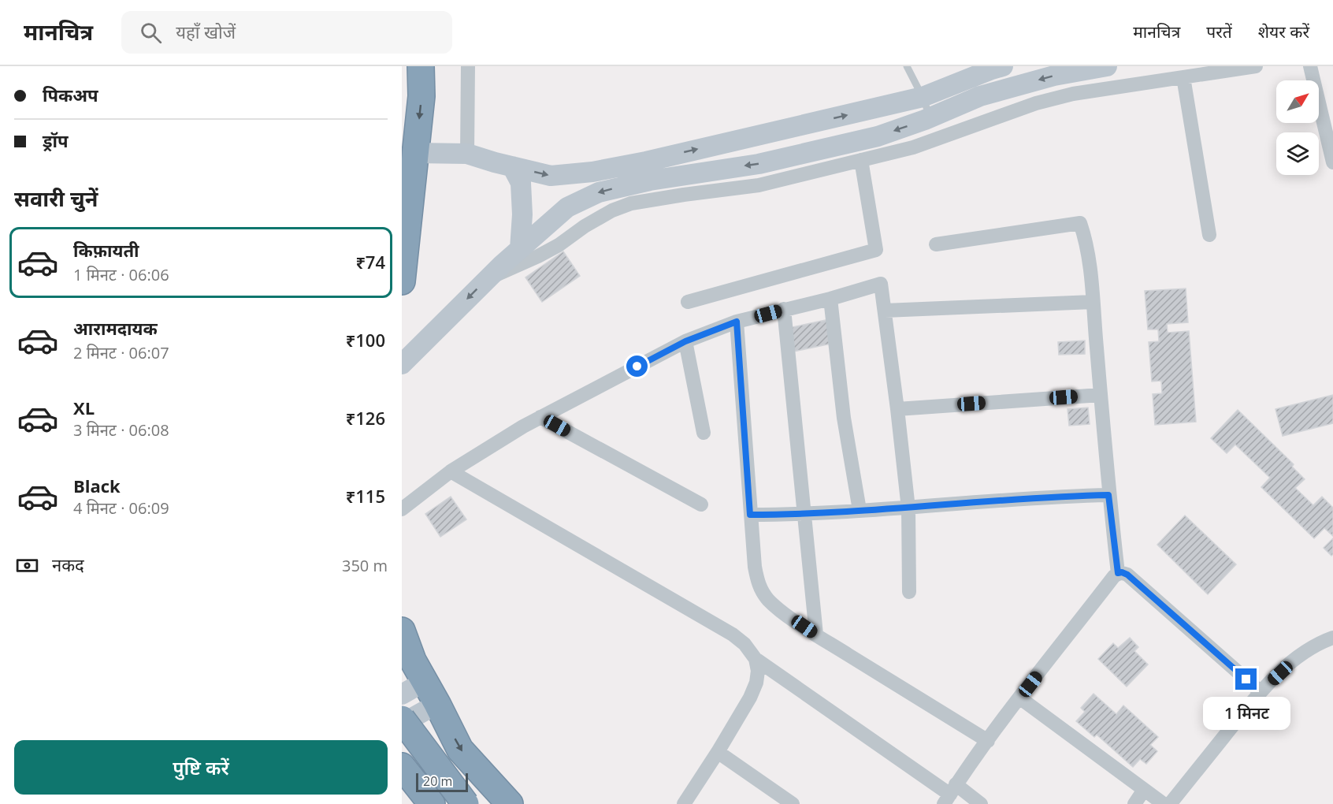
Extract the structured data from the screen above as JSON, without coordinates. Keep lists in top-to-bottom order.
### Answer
{
  "scale_bar": "20 m",
  "north": "top right",
  "page": {
    "header": "मानचित्र",
    "search": "यहाँ खोजें",
    "nav": ["मानचित्र", "परतें", "शेयर करें"],
    "banner": ["पिकअप", "ड्रॉप"],
    "heading": "सवारी चुनें",
    "list": [
      {
        "name": "किफ़ायती",
        "note": "1 मिनट · 06:06",
        "value": "₹74"
      },
      {
        "name": "आरामदायक",
        "note": "2 मिनट · 06:07",
        "value": "₹100"
      },
      {
        "name": "XL",
        "note": "3 मिनट · 06:08",
        "value": "₹126"
      },
      {
        "name": "Black",
        "note": "4 मिनट · 06:09",
        "value": "₹115"
      }
    ],
    "pay": ["नकद", "350 m"],
    "bubble": "1 मिनट",
    "buttons": "पुष्टि करें",
    "scale": "20 m"
  }
}
